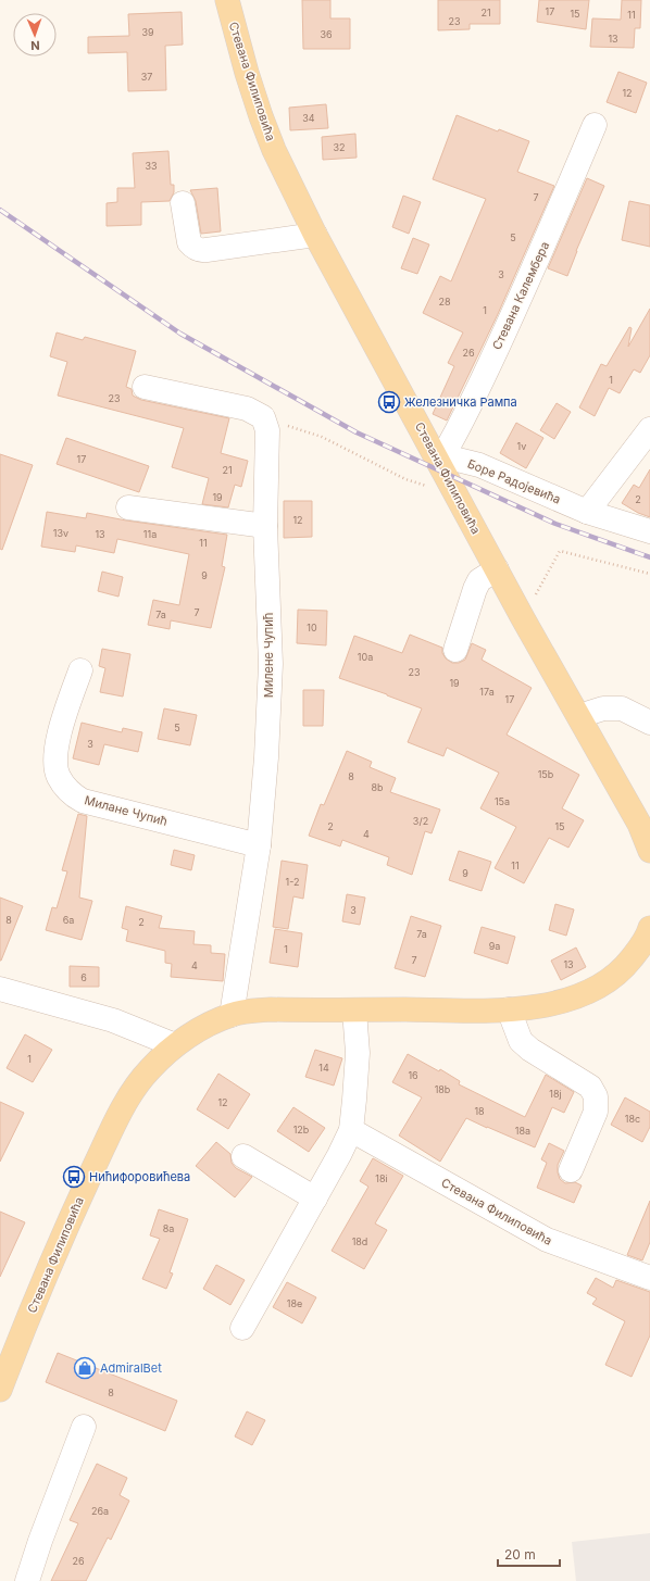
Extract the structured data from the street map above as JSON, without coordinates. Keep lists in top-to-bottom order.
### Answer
{
  "streets": {
    "main road": ["Стевана Филиповића"],
    "street": [
      "Стевана Калембера",
      "Боре Радојевића",
      "Милене Чупић",
      "Милане Чупић"
    ]
  },
  "crossings": [
    ["Стевана Филиповића", "Стевана Калембера"],
    ["Стевана Филиповића", "Боре Радојевића"],
    ["Стевана Филиповића", "Милене Чупић"],
    ["Стевана Калембера", "Боре Радојевића"],
    ["Милене Чупић", "Милане Чупић"]
  ],
  "places": {
    "bus stop": ["Железничка Рампа", "Нићифоровићева"],
    "shop": ["AdmiralBet"]
  },
  "house_numbers": [
    "17",
    "21",
    "15",
    "11",
    "23",
    "39",
    "36",
    "13",
    "37",
    "12",
    "34",
    "32",
    "33",
    "7",
    "5",
    "3",
    "28",
    "1",
    "26",
    "1",
    "23",
    "1v",
    "17",
    "21",
    "19",
    "2",
    "12",
    "13v",
    "13",
    "11a",
    "11",
    "9",
    "7",
    "7a",
    "10",
    "10a",
    "23",
    "19",
    "17a",
    "17",
    "5",
    "3",
    "15b",
    "8",
    "8b",
    "15a",
    "3/2",
    "2",
    "15",
    "4",
    "11",
    "9",
    "1-2",
    "3",
    "8",
    "6a",
    "2",
    "7a",
    "9a",
    "1",
    "7",
    "13",
    "4",
    "6",
    "1",
    "14",
    "16",
    "18b",
    "18j",
    "12",
    "18",
    "18c",
    "12b",
    "18a",
    "18i",
    "8a",
    "18d",
    "18e",
    "8",
    "26a",
    "26"
  ],
  "scale_bar": "20 m",
  "north": "bottom"
}
